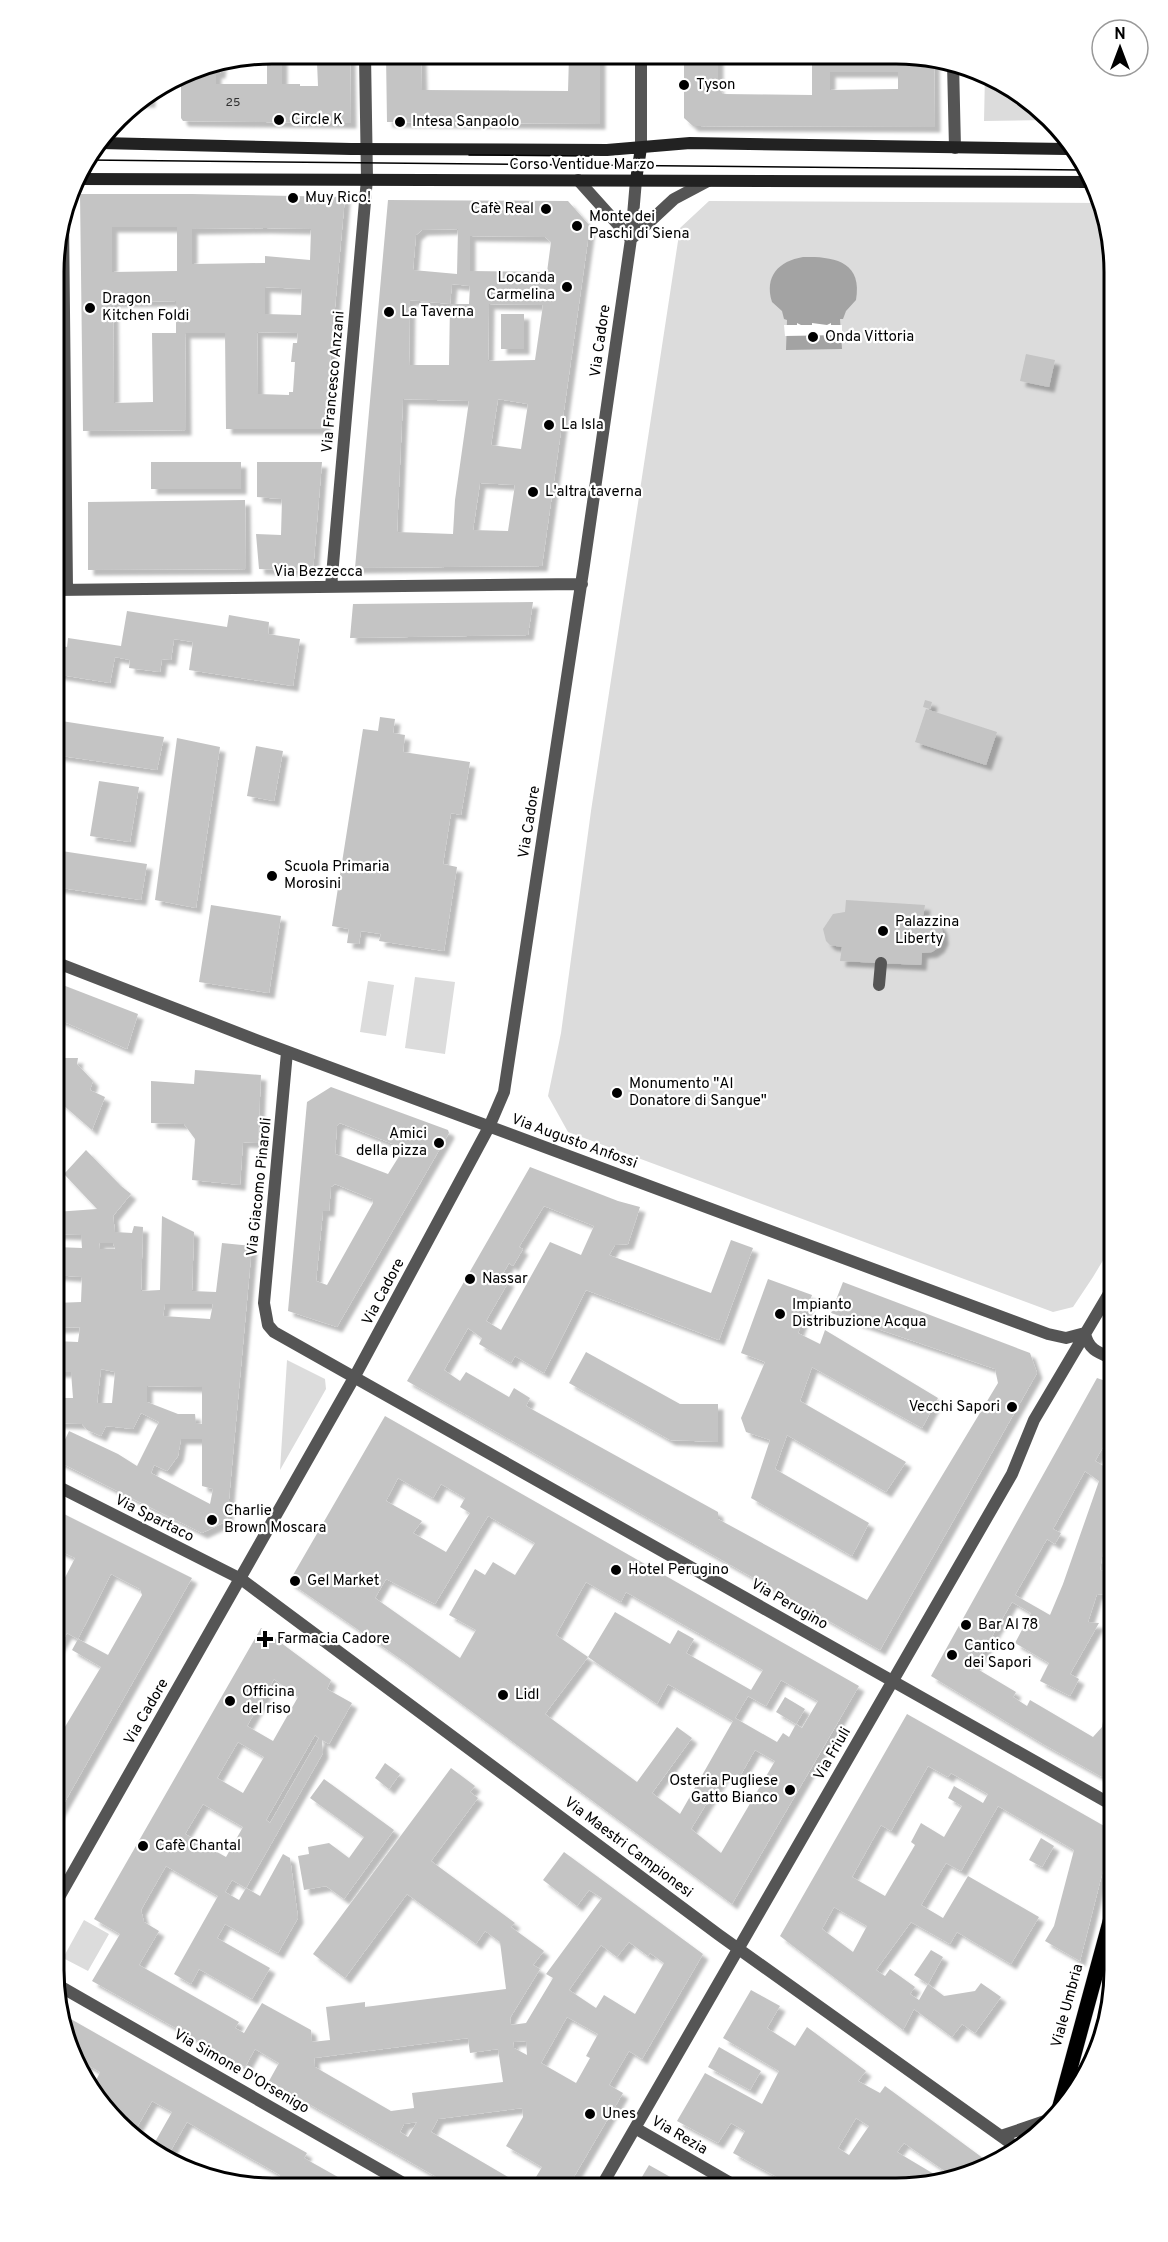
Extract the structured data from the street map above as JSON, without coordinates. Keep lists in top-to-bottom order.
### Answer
{
  "streets": {
    "main road": ["Corso Ventidue Marzo", "Via Cadore", "Viale Umbria"],
    "street": [
      "Via Francesco Anzani",
      "Via Bezzecca",
      "Via Augusto Anfossi",
      "Via Giacomo Pinaroli",
      "Via Spartaco",
      "Via Perugino",
      "Via Friuli",
      "Via Maestri Campionesi",
      "Via Simone D'Orsenigo",
      "Via Rezia"
    ]
  },
  "crossings": [
    ["Corso Ventidue Marzo", "Via Cadore"],
    ["Corso Ventidue Marzo", "Via Francesco Anzani"],
    ["Via Cadore", "Via Bezzecca"],
    ["Via Cadore", "Via Augusto Anfossi"],
    ["Via Cadore", "Via Giacomo Pinaroli"],
    ["Via Cadore", "Via Spartaco"],
    ["Via Cadore", "Via Perugino"],
    ["Via Cadore", "Via Maestri Campionesi"],
    ["Via Francesco Anzani", "Via Bezzecca"],
    ["Via Augusto Anfossi", "Via Giacomo Pinaroli"],
    ["Via Augusto Anfossi", "Via Friuli"],
    ["Via Giacomo Pinaroli", "Via Perugino"],
    ["Via Spartaco", "Via Maestri Campionesi"],
    ["Via Perugino", "Via Friuli"],
    ["Via Friuli", "Via Maestri Campionesi"],
    ["Via Friuli", "Via Rezia"]
  ],
  "places": {
    "other": [
      "Tyson",
      "Circle K",
      "Intesa Sanpaolo",
      "Muy Rico!",
      "Cafè Real",
      "Monte dei Paschi di Siena",
      "Locanda Carmelina",
      "Dragon Kitchen Foldi",
      "La Taverna",
      "Onda Vittoria",
      "La Isla",
      "L'altra taverna",
      "Scuola Primaria Morosini",
      "Palazzina Liberty",
      "Monumento \"Al Donatore di Sangue\"",
      "Amici della pizza",
      "Nassar",
      "Impianto Distribuzione Acqua",
      "Vecchi Sapori",
      "Charlie Brown Moscara",
      "Hotel Perugino",
      "Gel Market",
      "Bar Al 78",
      "Cantico dei Sapori",
      "Lidl",
      "Officina del riso",
      "Osteria Pugliese Gatto Bianco",
      "Cafè Chantal",
      "Unes"
    ],
    "health": ["Farmacia Cadore"]
  },
  "house_numbers": ["25"],
  "north": "top"
}
